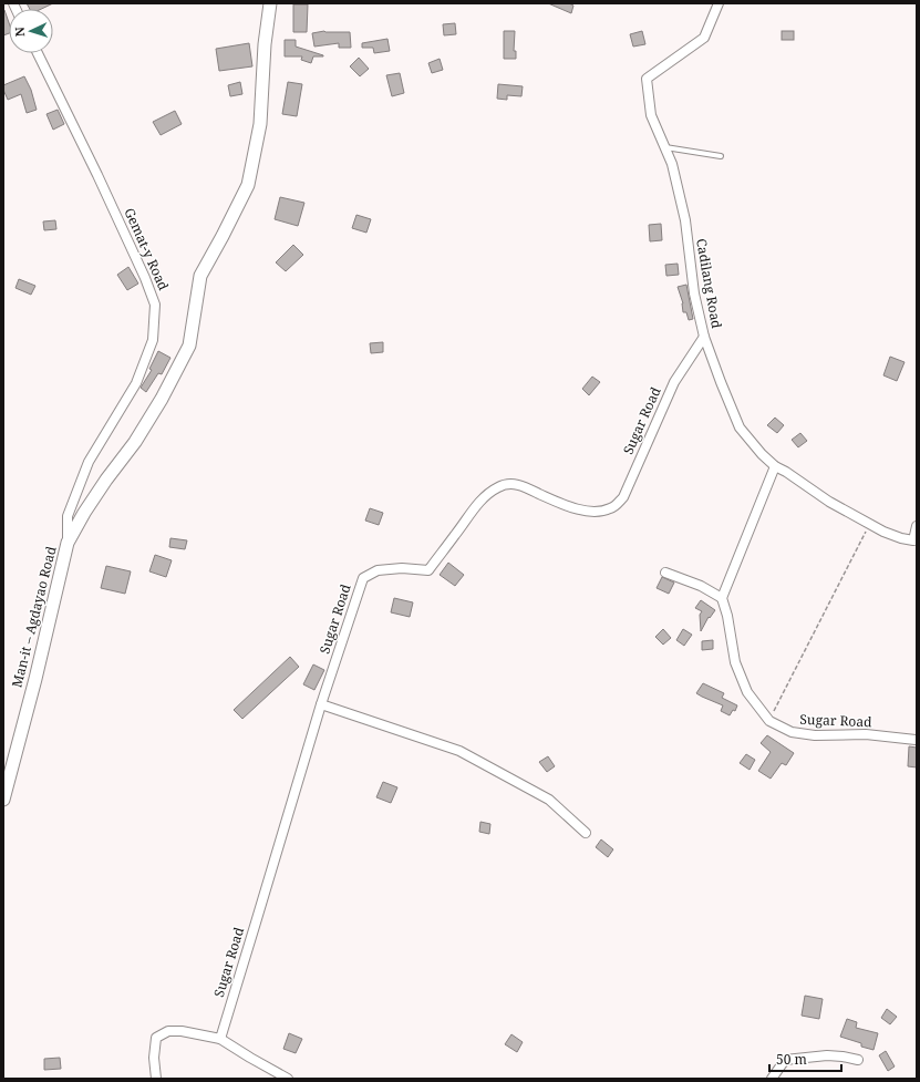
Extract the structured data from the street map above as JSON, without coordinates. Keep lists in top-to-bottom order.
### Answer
{
  "streets": {
    "street": [
      "Gemat-y Road",
      "Cadilang Road",
      "Sugar Road",
      "Man-it – Agdayao Road"
    ]
  },
  "crossings": [
    ["Gemat-y Road", "Man-it – Agdayao Road"],
    ["Cadilang Road", "Sugar Road"]
  ],
  "scale_bar": "50 m",
  "north": "left"
}
